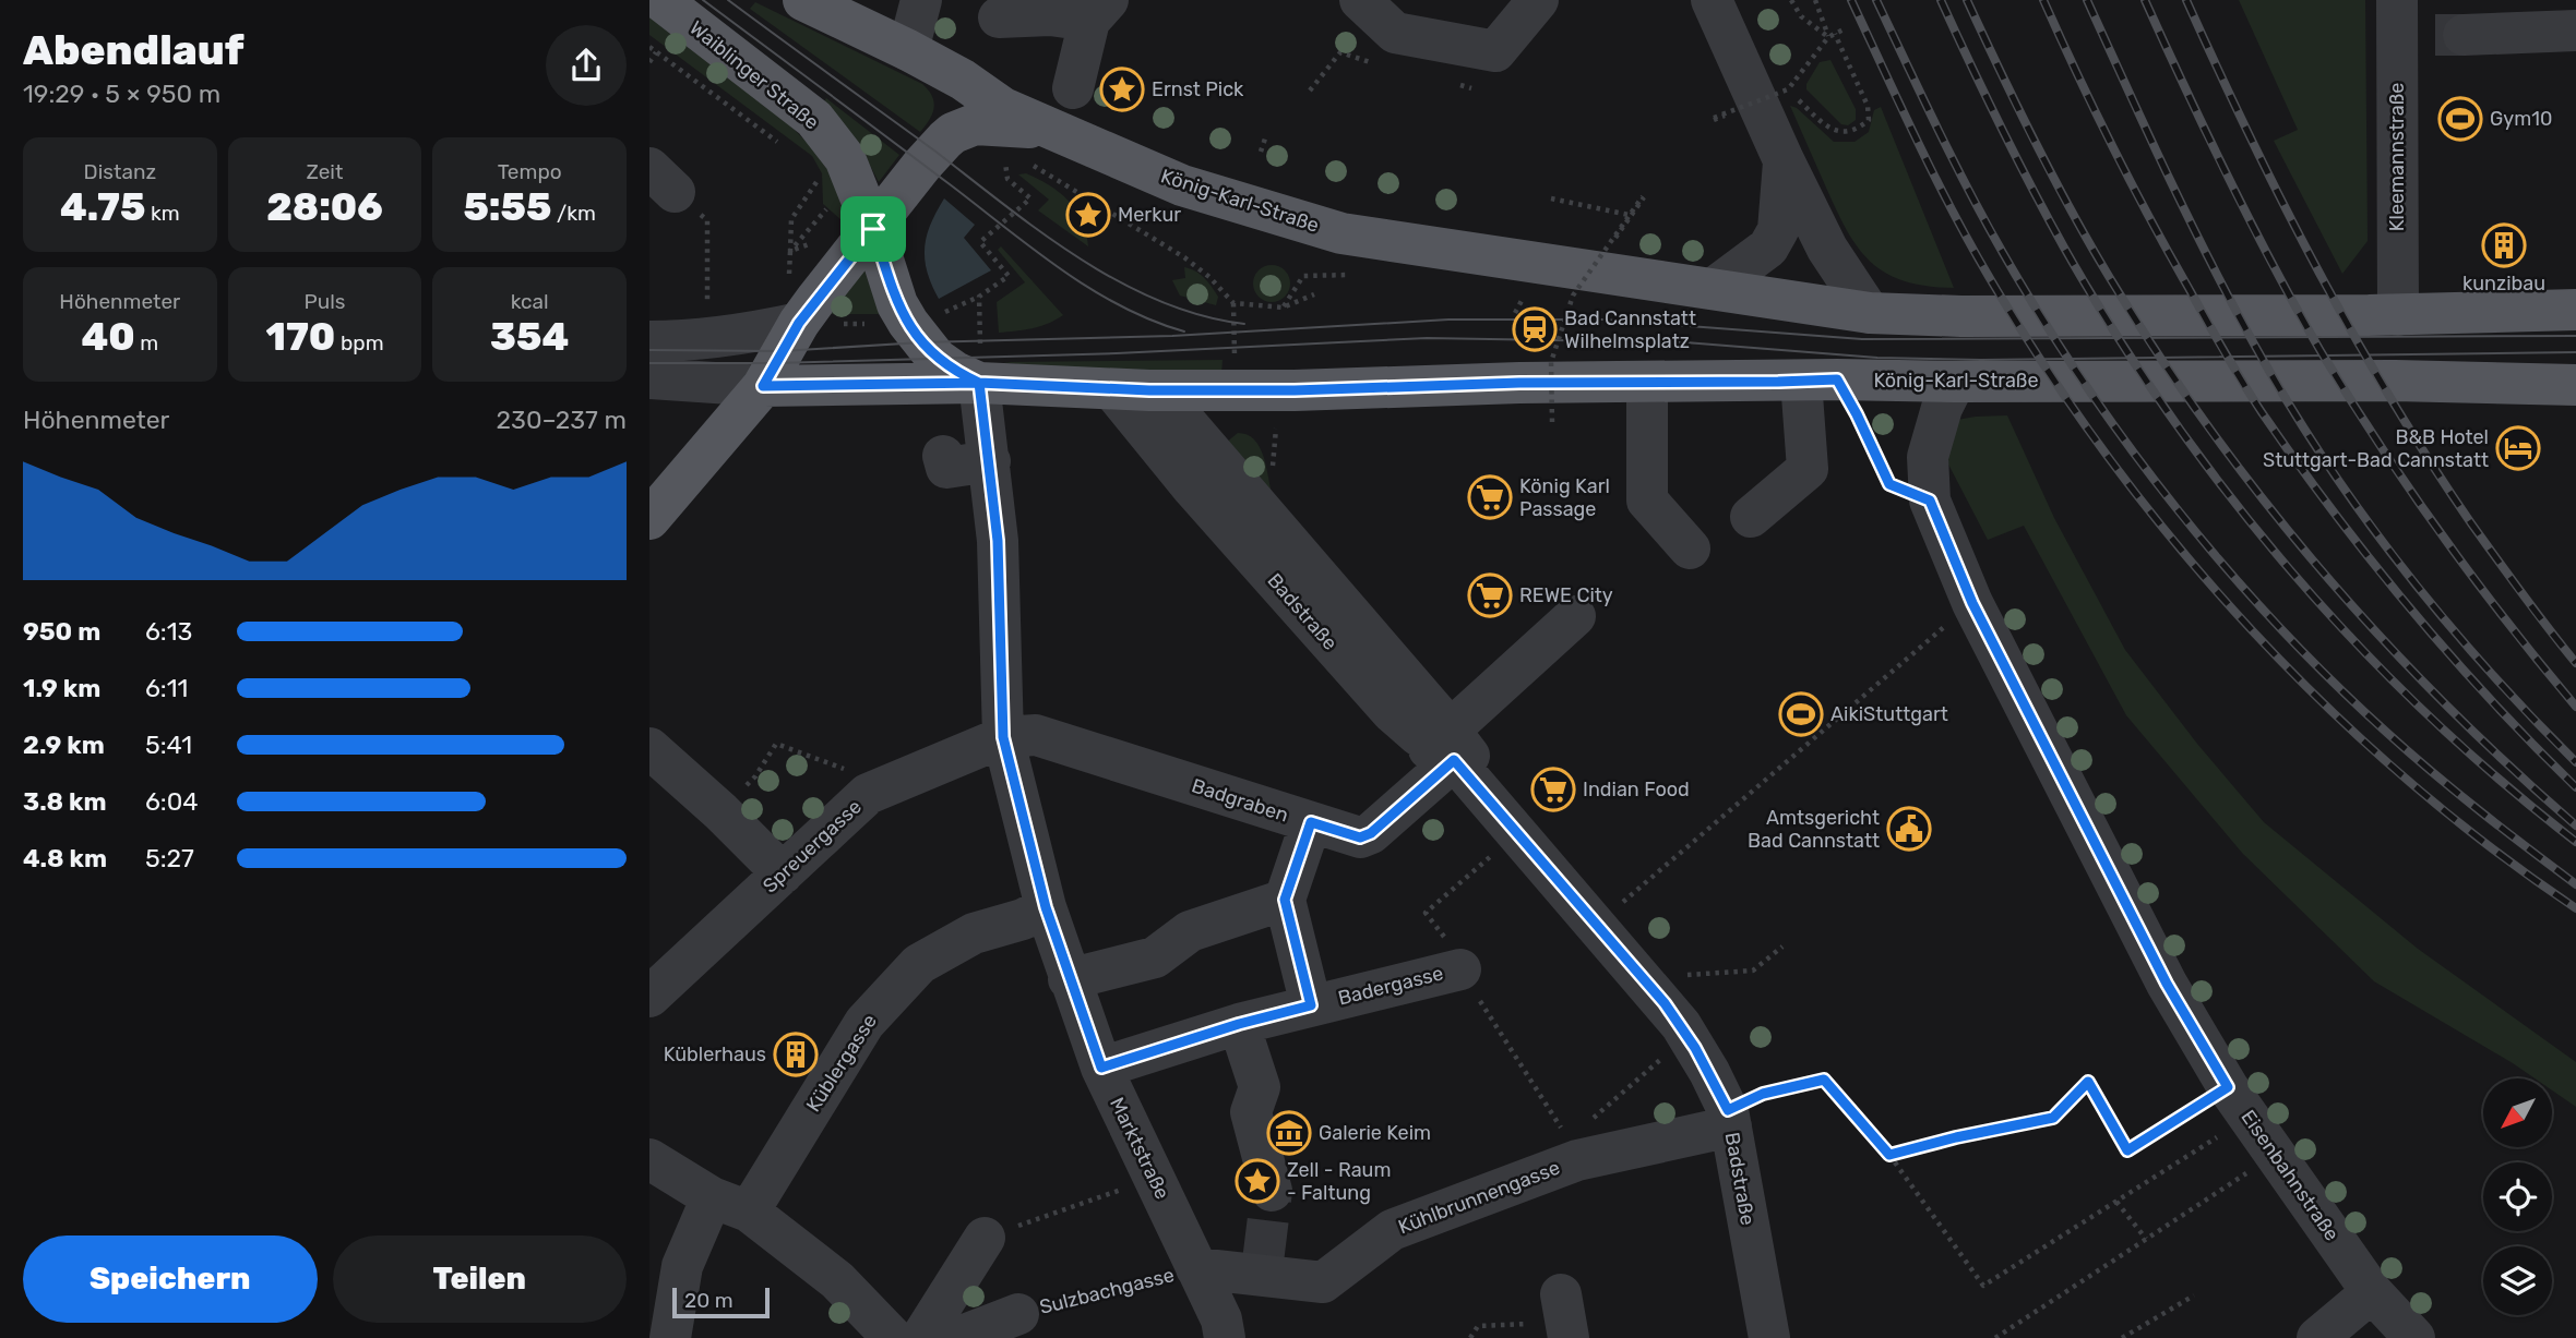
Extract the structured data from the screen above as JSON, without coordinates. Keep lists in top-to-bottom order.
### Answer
{
  "streets": {
    "main road": ["Waiblinger Straße", "König-Karl-Straße"],
    "street": [
      "Kleemannstraße",
      "Badstraße",
      "Badgraben",
      "Spreuergasse",
      "Badergasse",
      "Küblergasse",
      "Marktstraße",
      "Eisenbahnstraße",
      "Kühlbrunnengasse"
    ],
    "path": ["Sulzbachgasse"]
  },
  "crossings": [
    ["Waiblinger Straße", "König-Karl-Straße"],
    ["Waiblinger Straße", "Marktstraße"],
    ["König-Karl-Straße", "Badstraße"],
    ["König-Karl-Straße", "Marktstraße"],
    ["König-Karl-Straße", "Eisenbahnstraße"],
    ["Badstraße", "Badgraben"],
    ["Badstraße", "Kühlbrunnengasse"],
    ["Badgraben", "Spreuergasse"],
    ["Badgraben", "Marktstraße"],
    ["Spreuergasse", "Marktstraße"],
    ["Badergasse", "Marktstraße"],
    ["Küblergasse", "Marktstraße"],
    ["Marktstraße", "Kühlbrunnengasse"],
    ["Marktstraße", "Sulzbachgasse"],
    ["Kühlbrunnengasse", "Sulzbachgasse"]
  ],
  "places": {
    "place": ["Ernst Pick", "Merkur", "Zell - Raum - Faltung"],
    "sports": ["Gym10", "AikiStuttgart"],
    "building": ["kunzibau", "Küblerhaus"],
    "station": ["Bad Cannstatt Wilhelmsplatz"],
    "hotel": ["B&B Hotel Stuttgart-Bad Cannstatt"],
    "supermarket": ["König Karl Passage", "REWE City", "Indian Food"],
    "public building": ["Amtsgericht Bad Cannstatt"],
    "museum": ["Galerie Keim"]
  },
  "scale_bar": "20 m",
  "north": "bottom left",
  "page": {
    "heading": ["Abendlauf", "19:29 · 5 × 950 m"],
    "stats": [
      ["Distanz", "4.75 km"],
      ["Zeit", "28:06"],
      ["Tempo", "5:55 /km"],
      ["Höhenmeter", "40 m"],
      ["Puls", "170 bpm"],
      ["kcal", "354"]
    ],
    "chart": ["Höhenmeter", "230–237 m"],
    "list": [
      {
        "name": "950 m",
        "note": "6:13"
      },
      {
        "name": "1.9 km",
        "note": "6:11"
      },
      {
        "name": "2.9 km",
        "note": "5:41"
      },
      {
        "name": "3.8 km",
        "note": "6:04"
      },
      {
        "name": "4.8 km",
        "note": "5:27"
      }
    ],
    "buttons": ["Speichern", "Teilen"],
    "scale": "20 m"
  }
}
